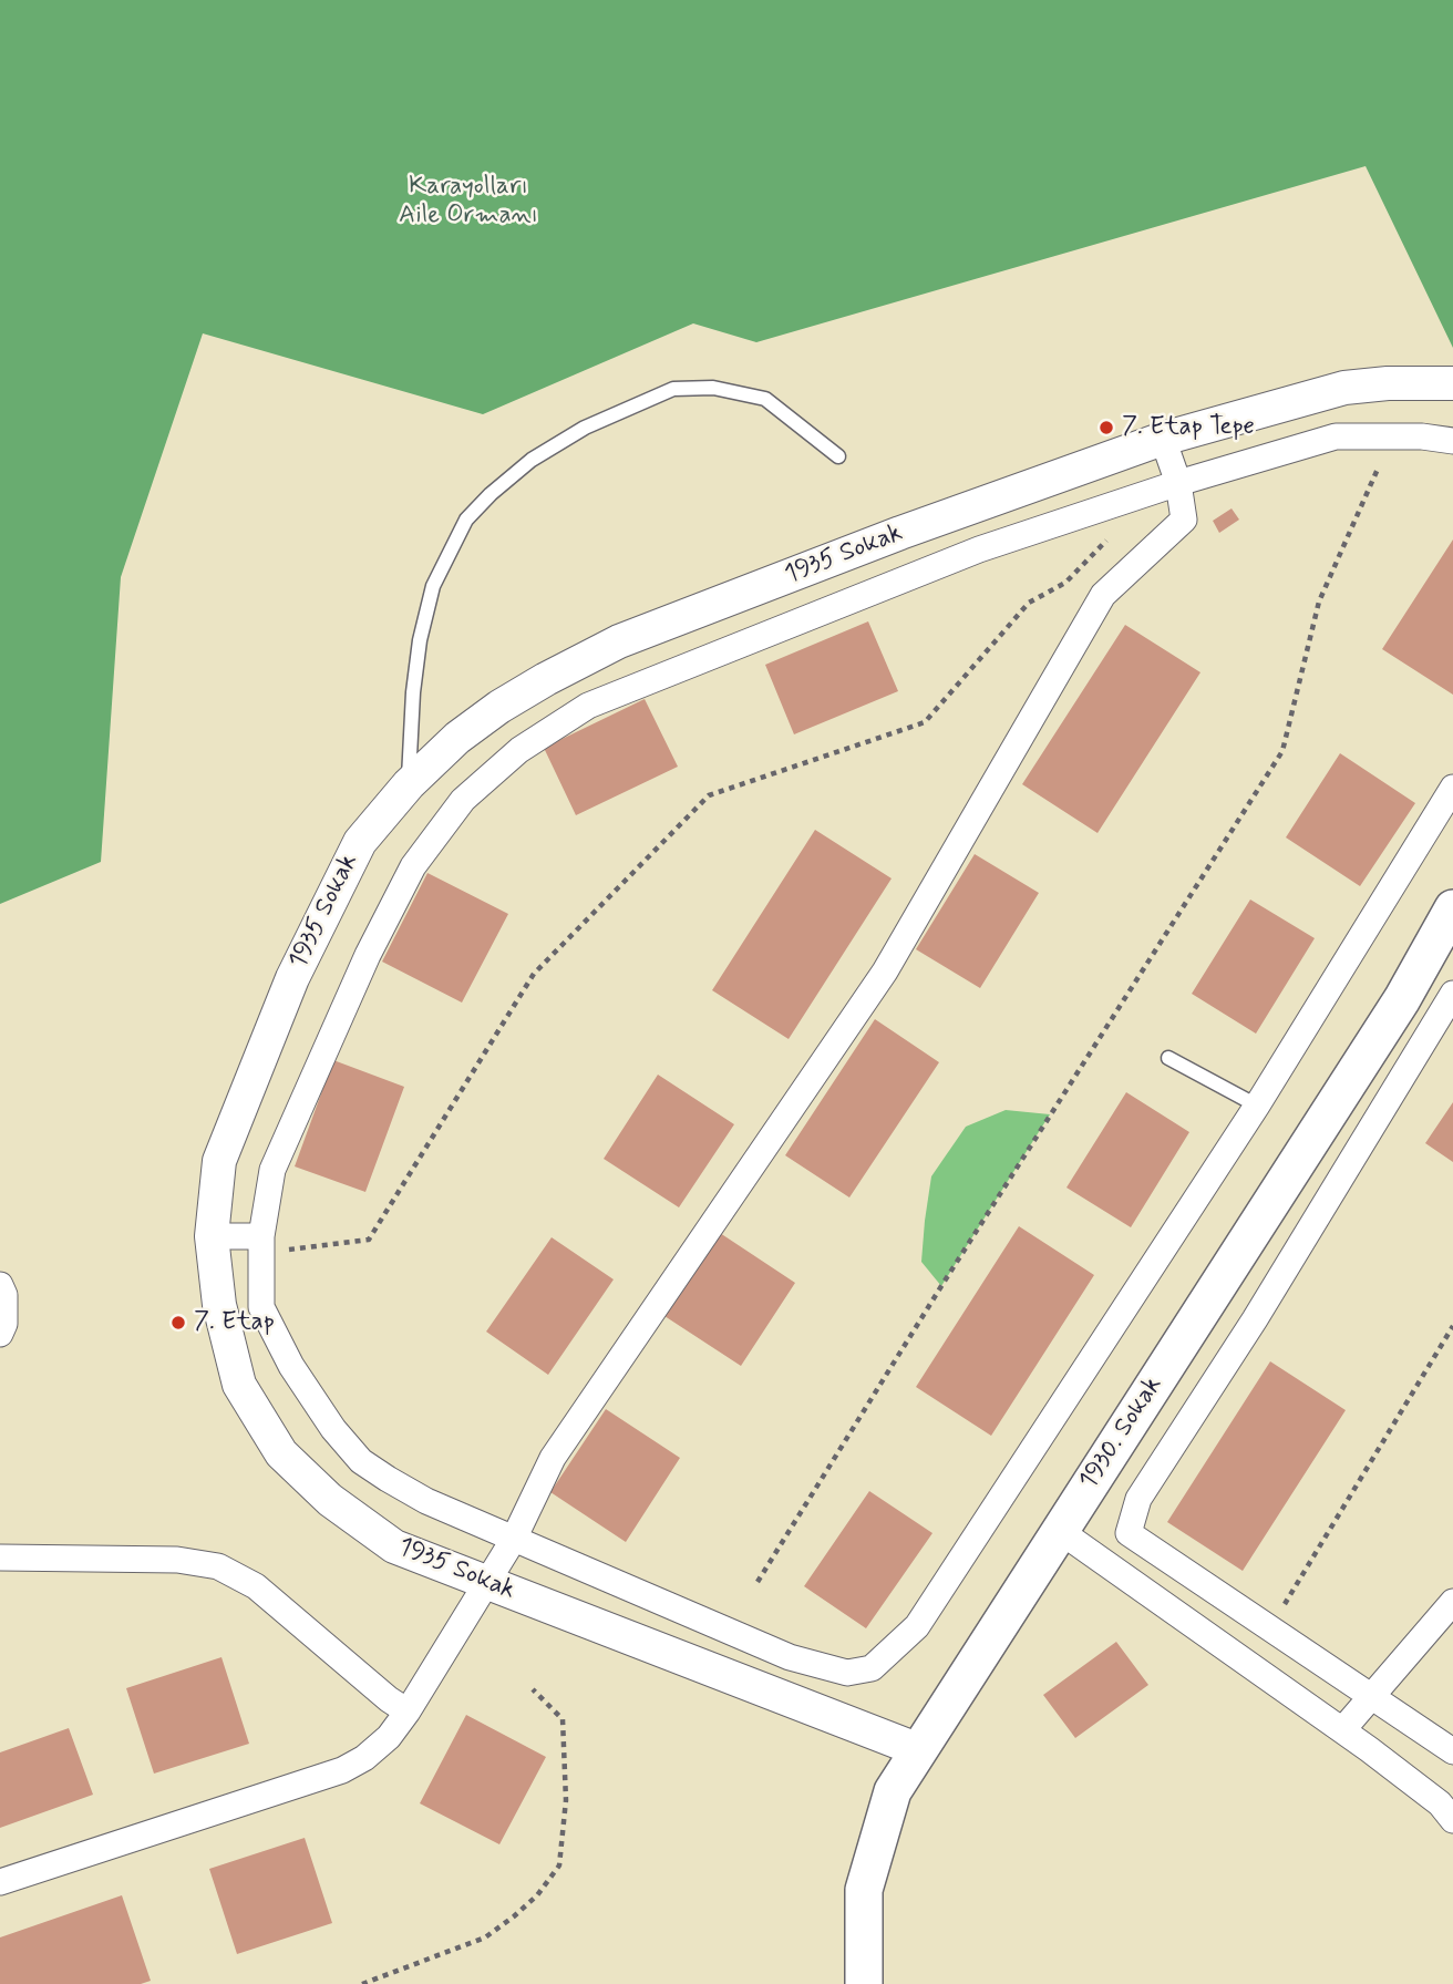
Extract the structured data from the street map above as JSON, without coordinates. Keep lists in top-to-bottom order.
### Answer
{
  "streets": {
    "main road": ["1930. Sokak"],
    "street": ["1935 Sokak"]
  },
  "crossings": [
    ["1935 Sokak", "1930. Sokak"]
  ],
  "parks": ["Karayolları Aile Ormanı"],
  "places": ["7. Etap Tepe", "7. Etap"]
}
